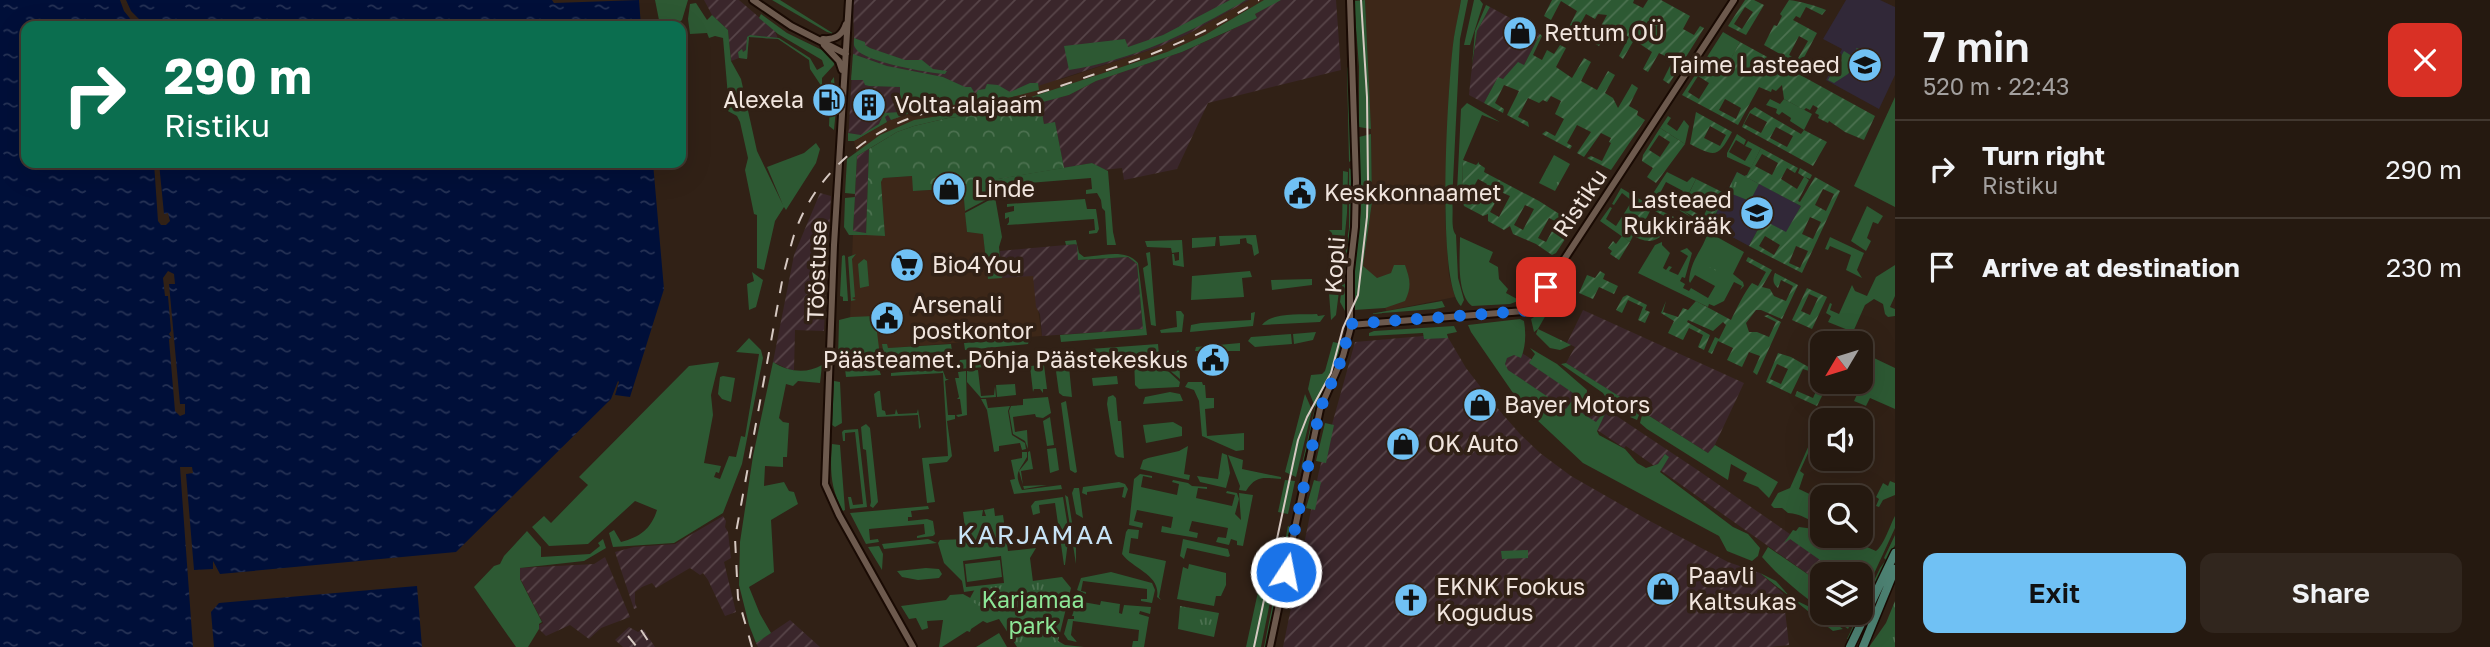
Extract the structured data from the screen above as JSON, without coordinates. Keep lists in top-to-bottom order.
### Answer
{
  "streets": {
    "street": ["Ristiku", "Kopli", "Tööstuse"]
  },
  "crossings": [
    ["Ristiku", "Kopli"]
  ],
  "districts": ["KARJAMAA"],
  "parks": ["Karjamaa park"],
  "places": {
    "shop": [
      "Rettum OÜ",
      "Linde",
      "Bayer Motors",
      "OK Auto",
      "Paavli Kaltsukas"
    ],
    "school or university": ["Taime Lasteaed", "Lasteaed Rukkirääk"],
    "fuel station": ["Alexela"],
    "building": ["Volta alajaam"],
    "public building": ["Keskkonnaamet", "Arsenali postkontor", "Päästeamet. Põhja Päästekeskus"],
    "supermarket": ["Bio4You"],
    "church": ["EKNK Fookus Kogudus"]
  },
  "north": "bottom left",
  "page": {
    "heading": ["7 min", "520 m · 22:43"],
    "turn": ["290 m", "Ristiku"],
    "list": [
      {
        "name": "Turn right",
        "note": "Ristiku",
        "value": "290 m"
      },
      {
        "name": "Arrive at destination",
        "value": "230 m"
      }
    ],
    "buttons": ["Exit", "Share"]
  }
}
